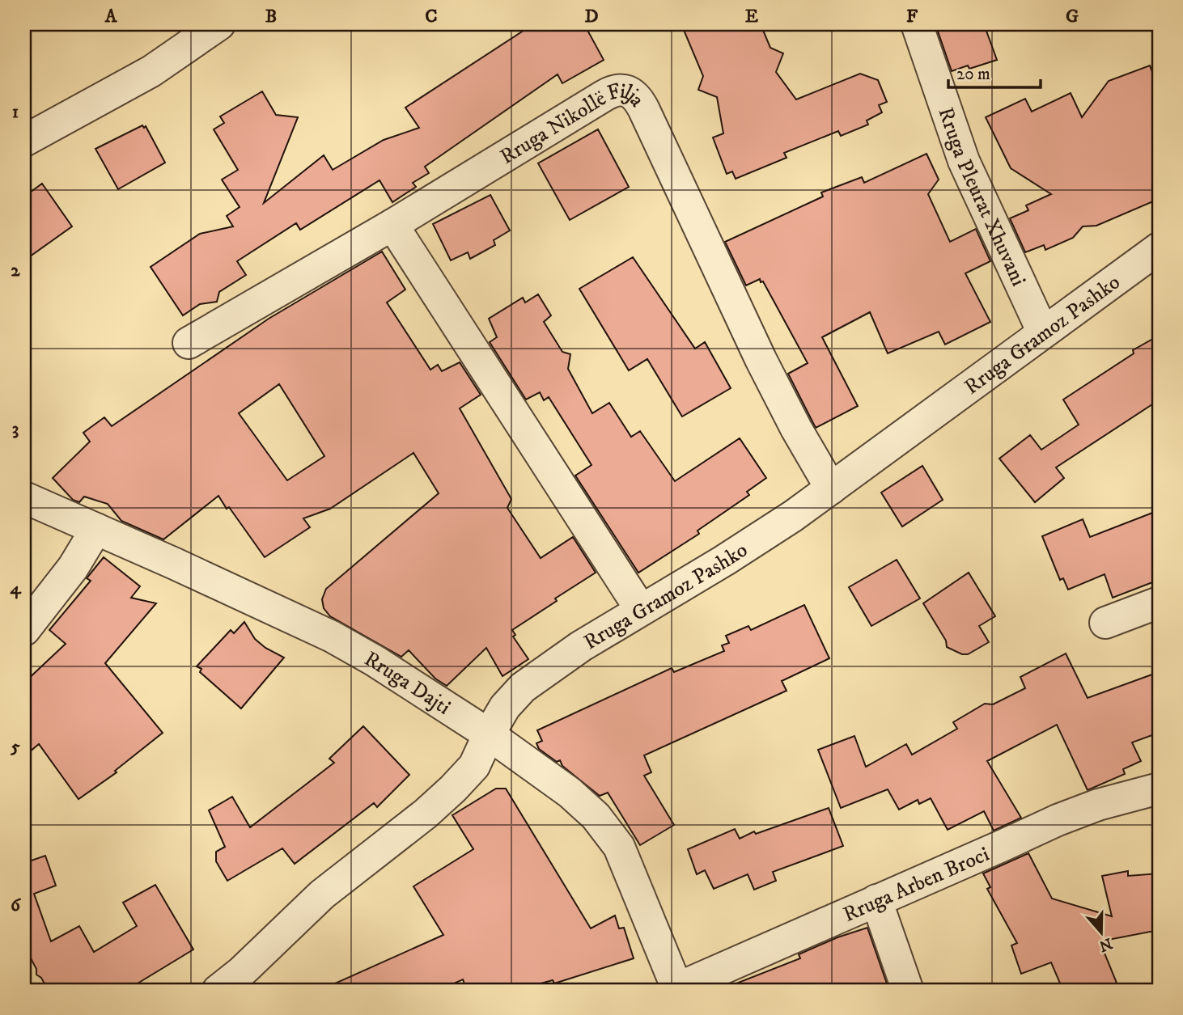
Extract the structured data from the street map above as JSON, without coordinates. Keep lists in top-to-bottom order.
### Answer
{
  "streets": {
    "street": [
      "Rruga Nikollë Filja",
      "Rruga Pleurat Xhuvani",
      "Rruga Gramoz Pashko",
      "Rruga Dajti",
      "Rruga Arben Broci"
    ]
  },
  "crossings": [
    ["Rruga Nikollë Filja", "Rruga Gramoz Pashko"],
    ["Rruga Pleurat Xhuvani", "Rruga Gramoz Pashko"],
    ["Rruga Gramoz Pashko", "Rruga Dajti"],
    ["Rruga Dajti", "Rruga Arben Broci"]
  ],
  "scale_bar": "20 m",
  "north": "bottom",
  "grid": {
    "columns": [
      "A",
      "B",
      "C",
      "D",
      "E",
      "F",
      "G"
    ],
    "rows": [
      "1",
      "2",
      "3",
      "4",
      "5",
      "6"
    ]
  }
}
